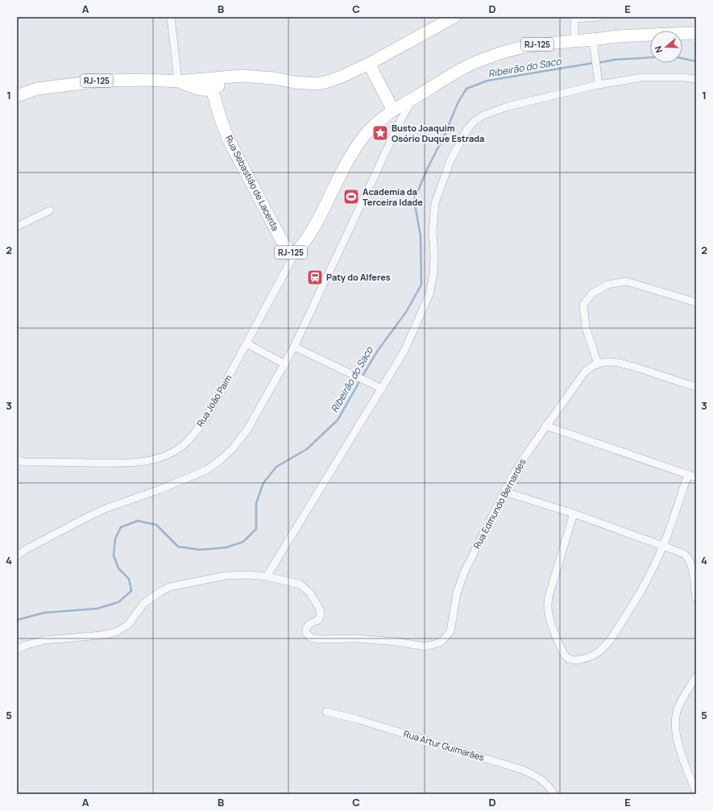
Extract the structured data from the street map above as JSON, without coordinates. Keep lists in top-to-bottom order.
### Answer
{
  "streets": {
    "main road": ["RJ-125", "Rua Sebastião de Lacerda"],
    "street": ["Rua João Paim", "Rua Edmundo Bernardes", "Rua Artur Guimarães"]
  },
  "crossings": [
    ["RJ-125", "Rua Sebastião de Lacerda"],
    ["RJ-125", "Rua João Paim"],
    ["Rua Sebastião de Lacerda", "Rua João Paim"]
  ],
  "water": ["Ribeirão do Saco"],
  "places": {
    "place": ["Busto Joaquim Osório Duque Estrada"],
    "sports": ["Academia da Terceira Idade"],
    "station": ["Paty do Alferes"]
  },
  "north": "left",
  "grid": {
    "columns": [
      "A",
      "B",
      "C",
      "D",
      "E"
    ],
    "rows": [
      "1",
      "2",
      "3",
      "4",
      "5"
    ]
  }
}
